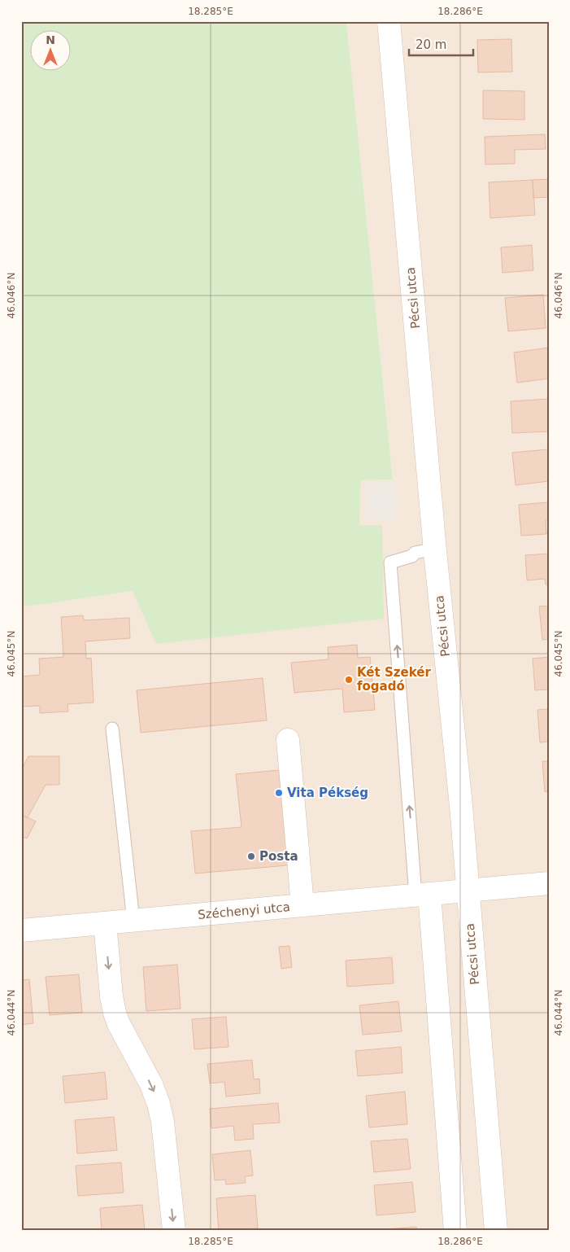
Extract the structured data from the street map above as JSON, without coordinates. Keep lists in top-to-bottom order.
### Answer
{
  "streets": {
    "street": ["Pécsi utca", "Széchenyi utca"]
  },
  "crossings": [
    ["Pécsi utca", "Széchenyi utca"]
  ],
  "places": ["Két Szekér fogadó", "Vita Pékség", "Posta"],
  "scale_bar": "20 m",
  "north": "top",
  "coordinates": [
    "18.285°E",
    "18.286°E",
    "46.046°N",
    "46.045°N",
    "46.044°N"
  ]
}
